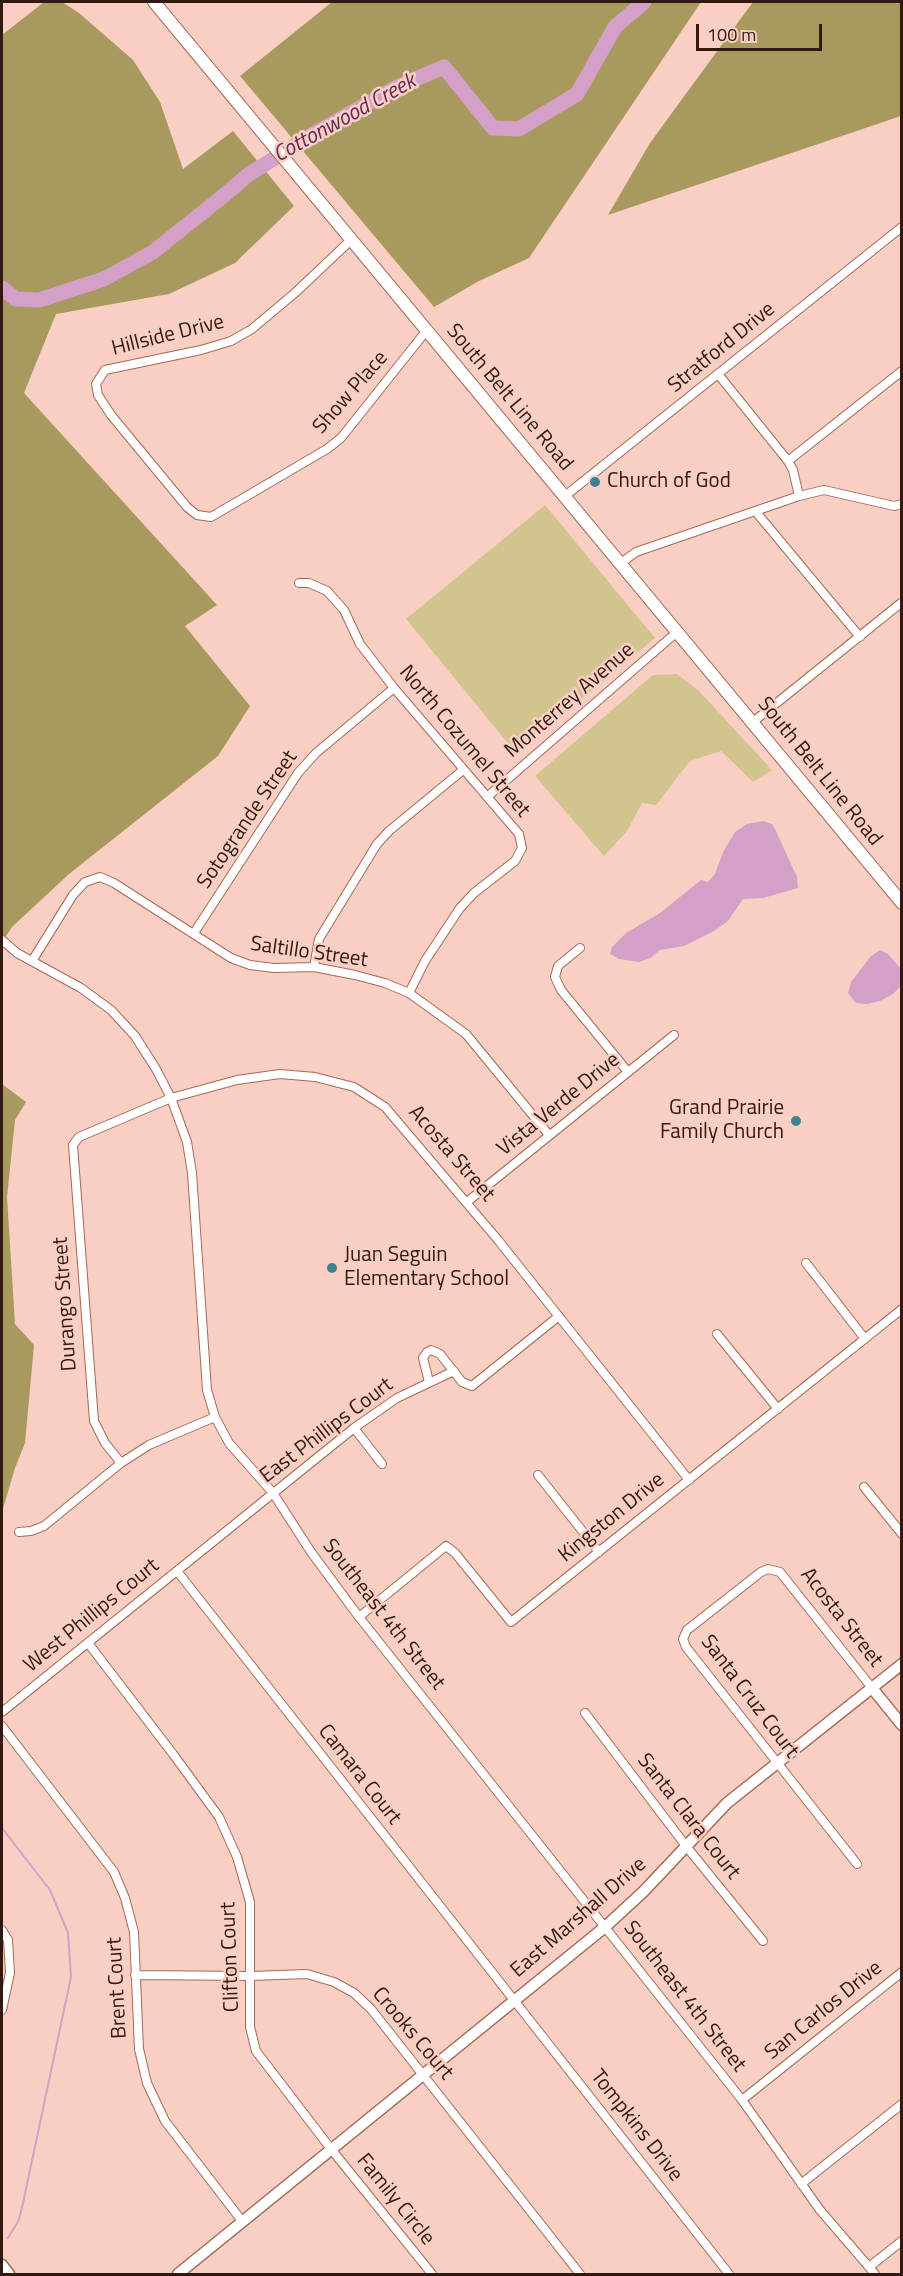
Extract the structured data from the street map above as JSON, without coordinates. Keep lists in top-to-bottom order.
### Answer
{
  "streets": {
    "main road": ["South Belt Line Road", "Acosta Street", "East Marshall Drive"],
    "street": [
      "Hillside Drive",
      "Stratford Drive",
      "Show Place",
      "Monterrey Avenue",
      "North Cozumel Street",
      "Sotogrande Street",
      "Saltillo Street",
      "Vista Verde Drive",
      "Durango Street",
      "East Phillips Court",
      "Kingston Drive",
      "Southeast 4th Street",
      "West Phillips Court",
      "Santa Cruz Court",
      "Camara Court",
      "Santa Clara Court",
      "Clifton Court",
      "Brent Court",
      "San Carlos Drive",
      "Crooks Court",
      "Tompkins Drive",
      "Family Circle"
    ]
  },
  "crossings": [
    ["Hillside Drive", "Show Place"],
    ["Hillside Drive", "South Belt Line Road"],
    ["Stratford Drive", "South Belt Line Road"],
    ["Show Place", "South Belt Line Road"],
    ["South Belt Line Road", "Monterrey Avenue"],
    ["Monterrey Avenue", "North Cozumel Street"],
    ["North Cozumel Street", "Sotogrande Street"],
    ["North Cozumel Street", "Saltillo Street"],
    ["Sotogrande Street", "Saltillo Street"],
    ["Saltillo Street", "Vista Verde Drive"],
    ["Saltillo Street", "Southeast 4th Street"],
    ["Vista Verde Drive", "Acosta Street"],
    ["Acosta Street", "Durango Street"],
    ["Acosta Street", "Kingston Drive"],
    ["Acosta Street", "Southeast 4th Street"],
    ["Acosta Street", "Santa Cruz Court"],
    ["Acosta Street", "East Marshall Drive"],
    ["East Phillips Court", "Southeast 4th Street"],
    ["East Phillips Court", "West Phillips Court"],
    ["East Phillips Court", "Camara Court"],
    ["Kingston Drive", "Southeast 4th Street"],
    ["Southeast 4th Street", "East Marshall Drive"],
    ["Southeast 4th Street", "San Carlos Drive"],
    ["West Phillips Court", "Camara Court"],
    ["West Phillips Court", "Clifton Court"],
    ["Santa Cruz Court", "East Marshall Drive"],
    ["Camara Court", "East Marshall Drive"],
    ["Camara Court", "Tompkins Drive"],
    ["Santa Clara Court", "East Marshall Drive"],
    ["East Marshall Drive", "Clifton Court"],
    ["East Marshall Drive", "Brent Court"],
    ["East Marshall Drive", "Crooks Court"],
    ["East Marshall Drive", "Tompkins Drive"],
    ["East Marshall Drive", "Family Circle"],
    ["Clifton Court", "Crooks Court"],
    ["Clifton Court", "Family Circle"],
    ["Brent Court", "Crooks Court"]
  ],
  "water": ["Cottonwood Creek"],
  "places": ["Church of God", "Grand Prairie Family Church", "Juan Seguin Elementary School"],
  "scale_bar": "100 m"
}
